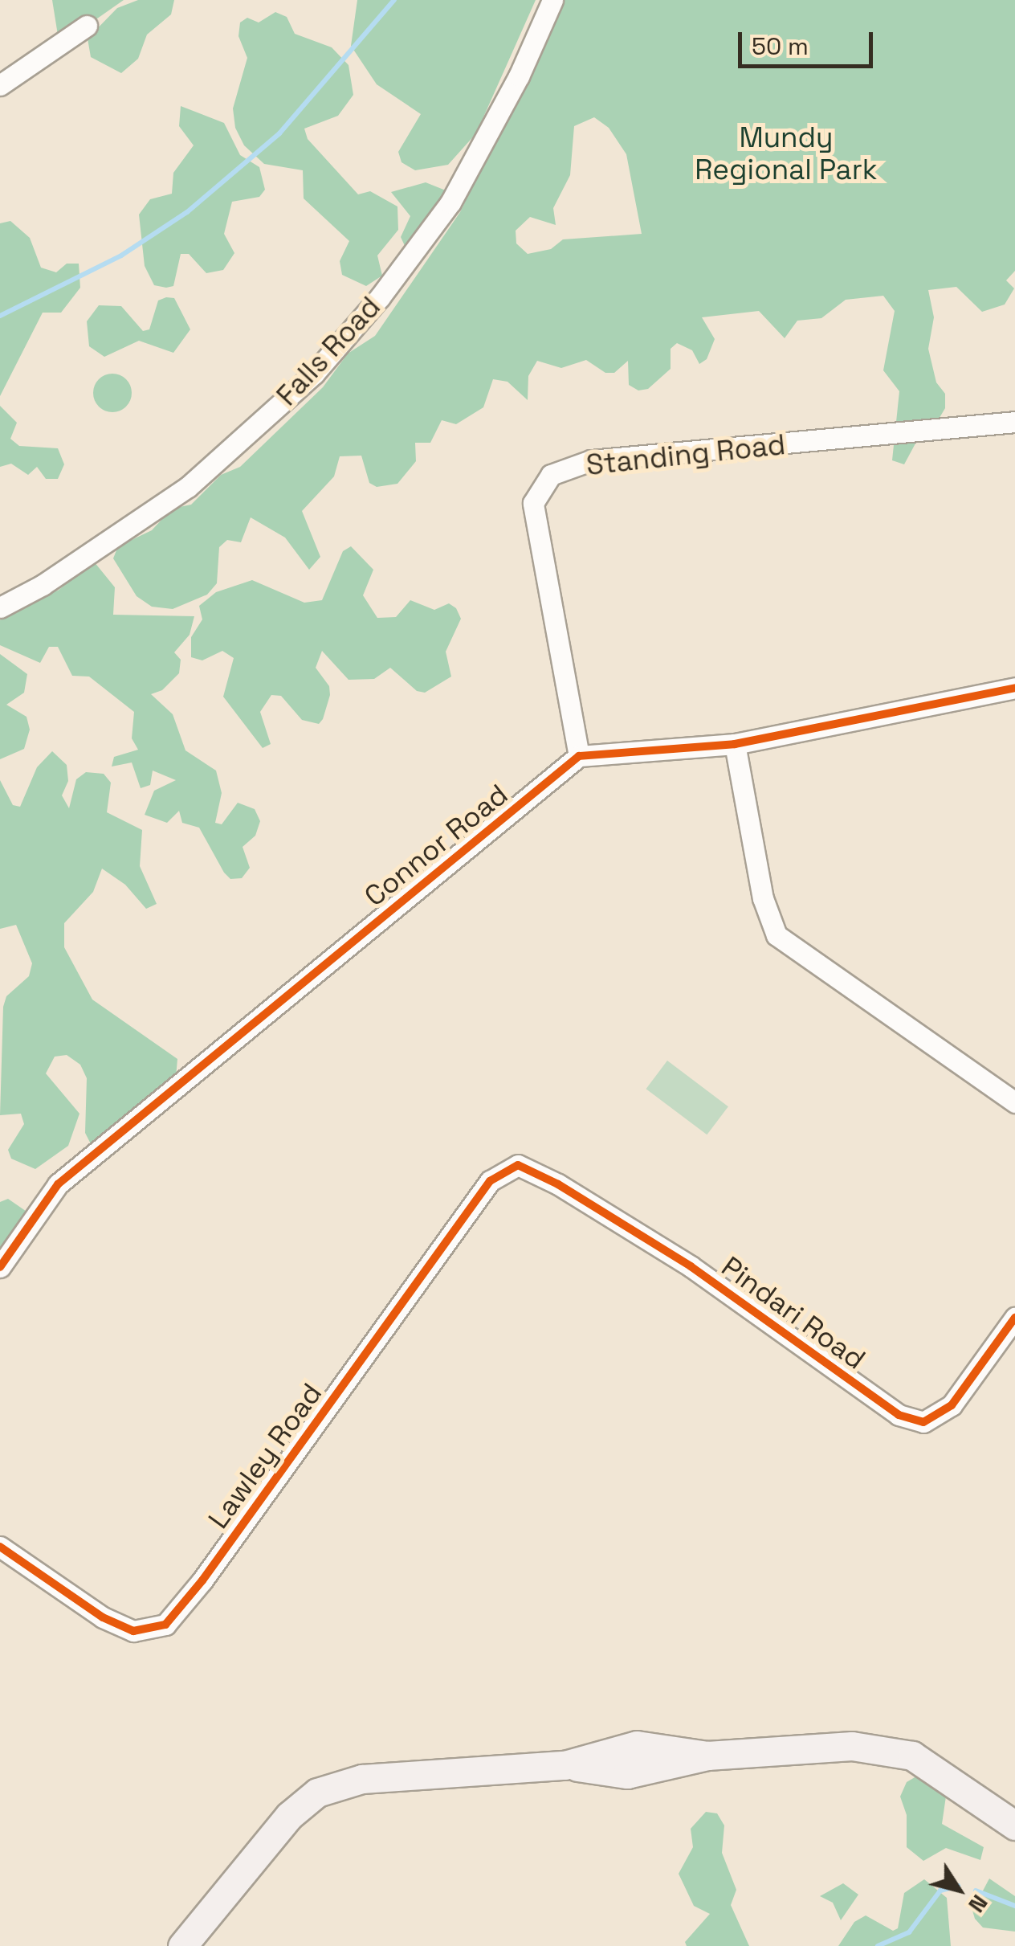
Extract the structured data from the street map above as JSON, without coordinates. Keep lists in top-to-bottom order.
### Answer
{
  "streets": {
    "street": [
      "Falls Road",
      "Standing Road",
      "Connor Road",
      "Pindari Road",
      "Lawley Road"
    ]
  },
  "crossings": [
    ["Standing Road", "Connor Road"],
    ["Pindari Road", "Lawley Road"]
  ],
  "parks": ["Mundy Regional Park"],
  "scale_bar": "50 m",
  "north": "bottom right"
}
